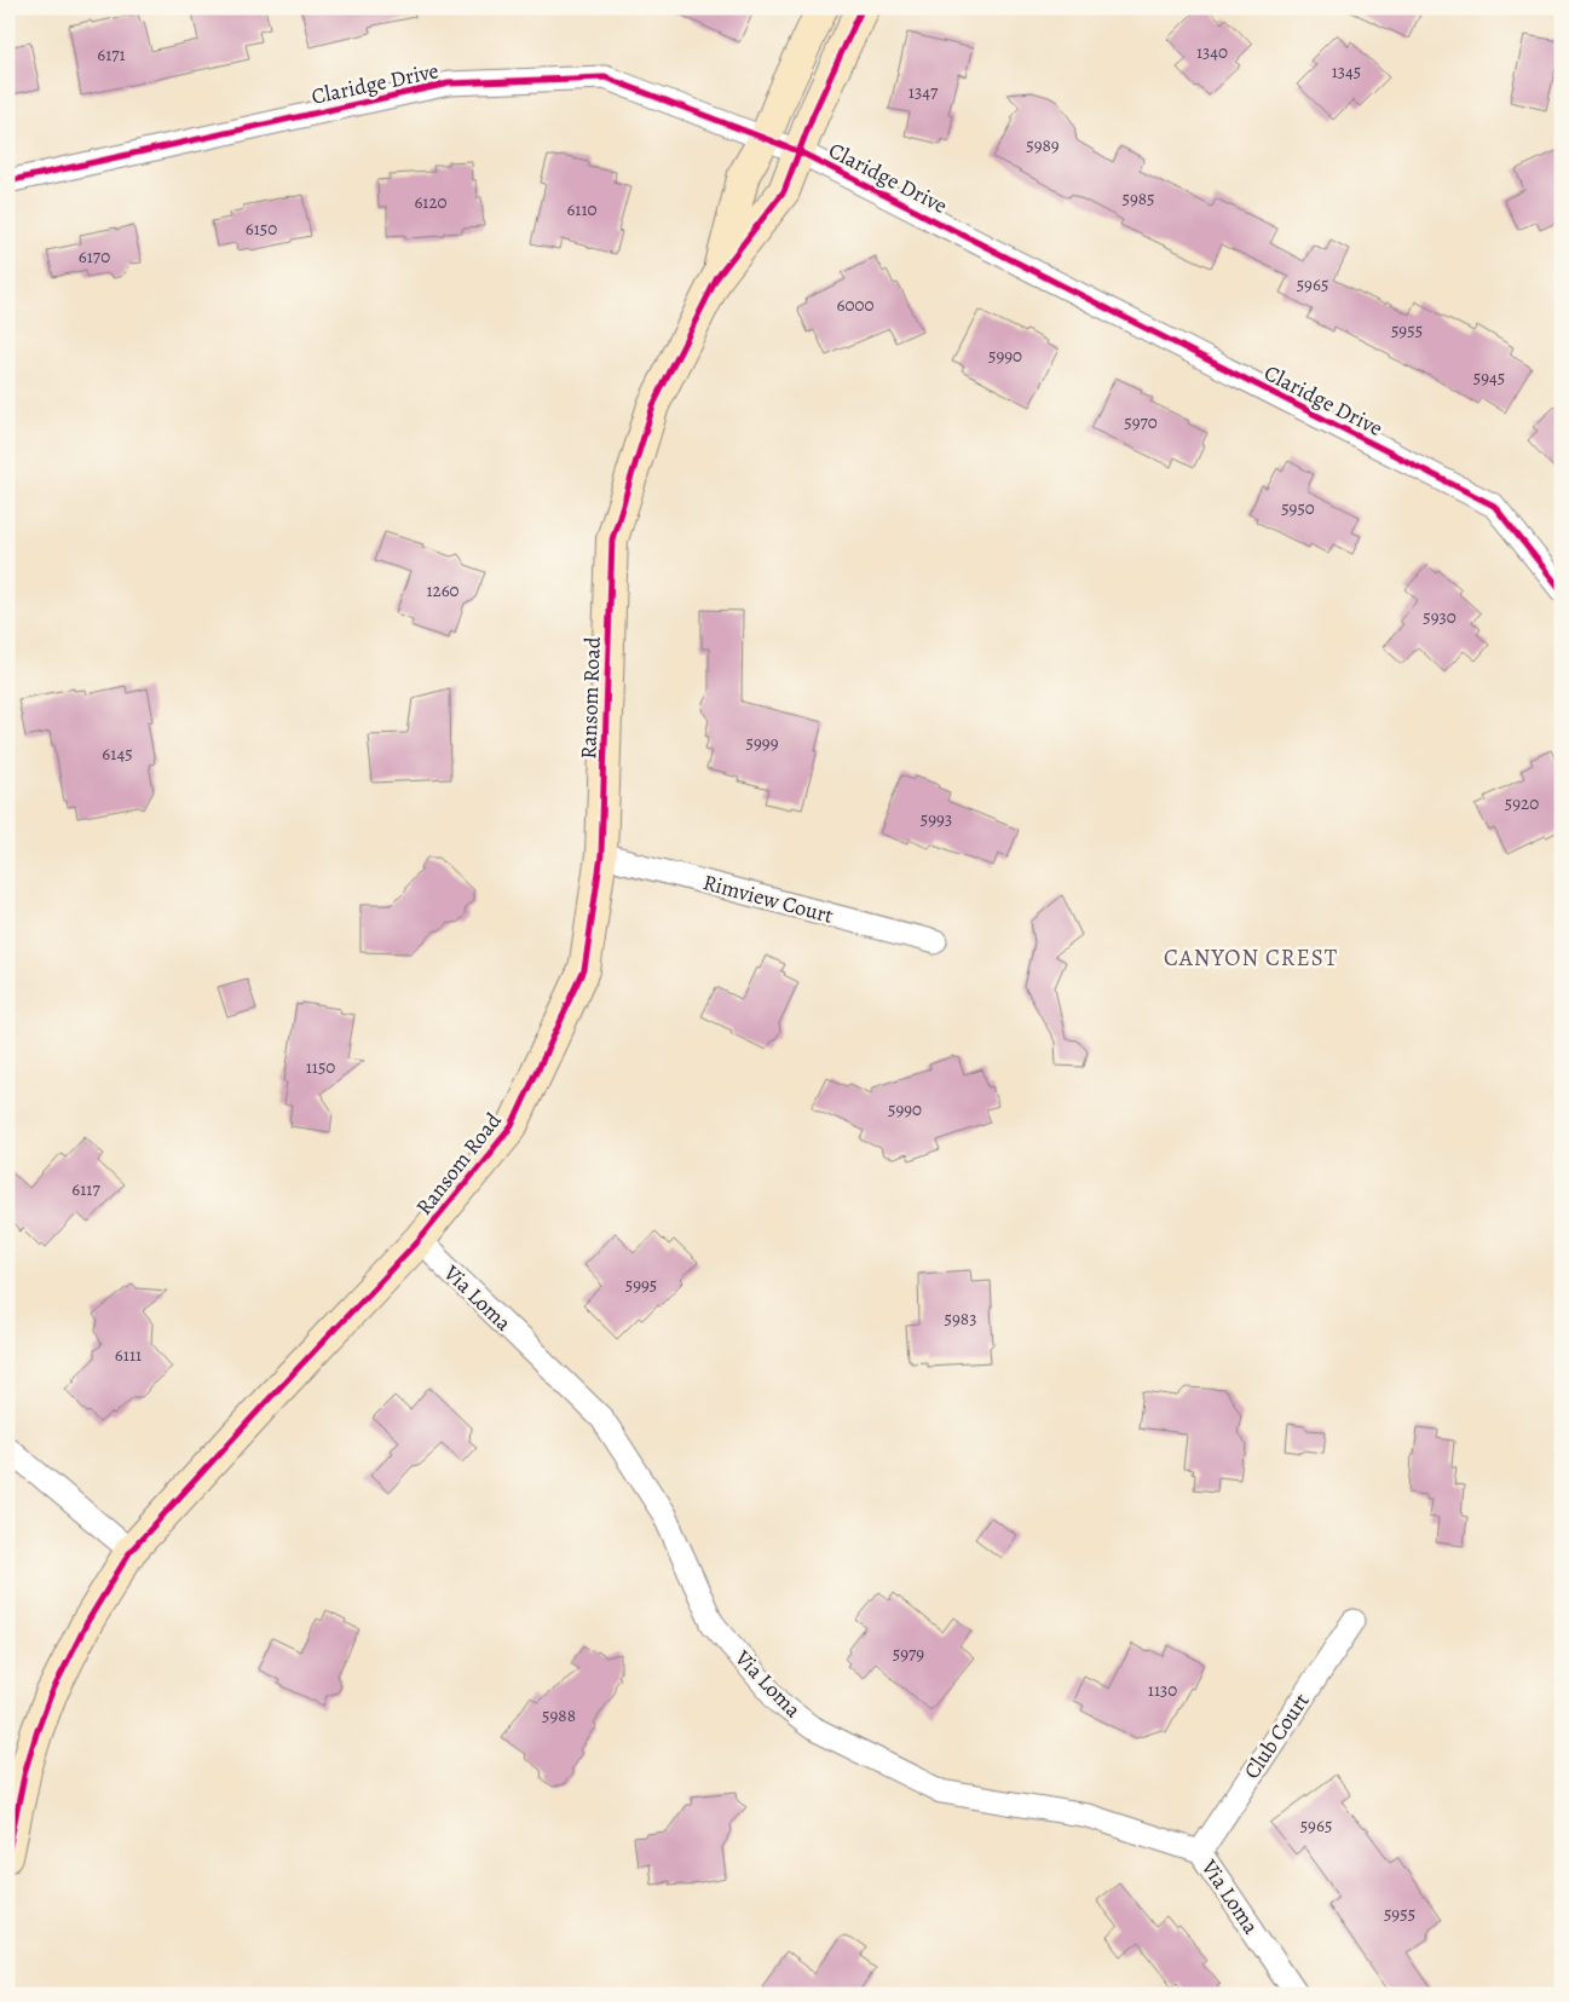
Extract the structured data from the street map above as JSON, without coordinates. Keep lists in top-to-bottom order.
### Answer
{
  "streets": {
    "street": [
      "Claridge Drive",
      "Ransom Road",
      "Rimview Court",
      "Via Loma",
      "Club Court"
    ]
  },
  "crossings": [
    ["Claridge Drive", "Ransom Road"],
    ["Ransom Road", "Rimview Court"],
    ["Ransom Road", "Via Loma"],
    ["Via Loma", "Club Court"]
  ],
  "districts": ["CANYON CREST"],
  "house_numbers": [
    "1340",
    "6171",
    "1345",
    "1347",
    "5989",
    "5985",
    "6120",
    "6110",
    "6150",
    "6170",
    "5965",
    "6000",
    "5955",
    "5990",
    "5945",
    "5970",
    "5950",
    "1260",
    "5930",
    "5999",
    "6145",
    "5920",
    "5993",
    "1150",
    "5990",
    "6117",
    "5995",
    "5983",
    "6111",
    "5979",
    "1130",
    "5988",
    "5965",
    "5955"
  ]
}
